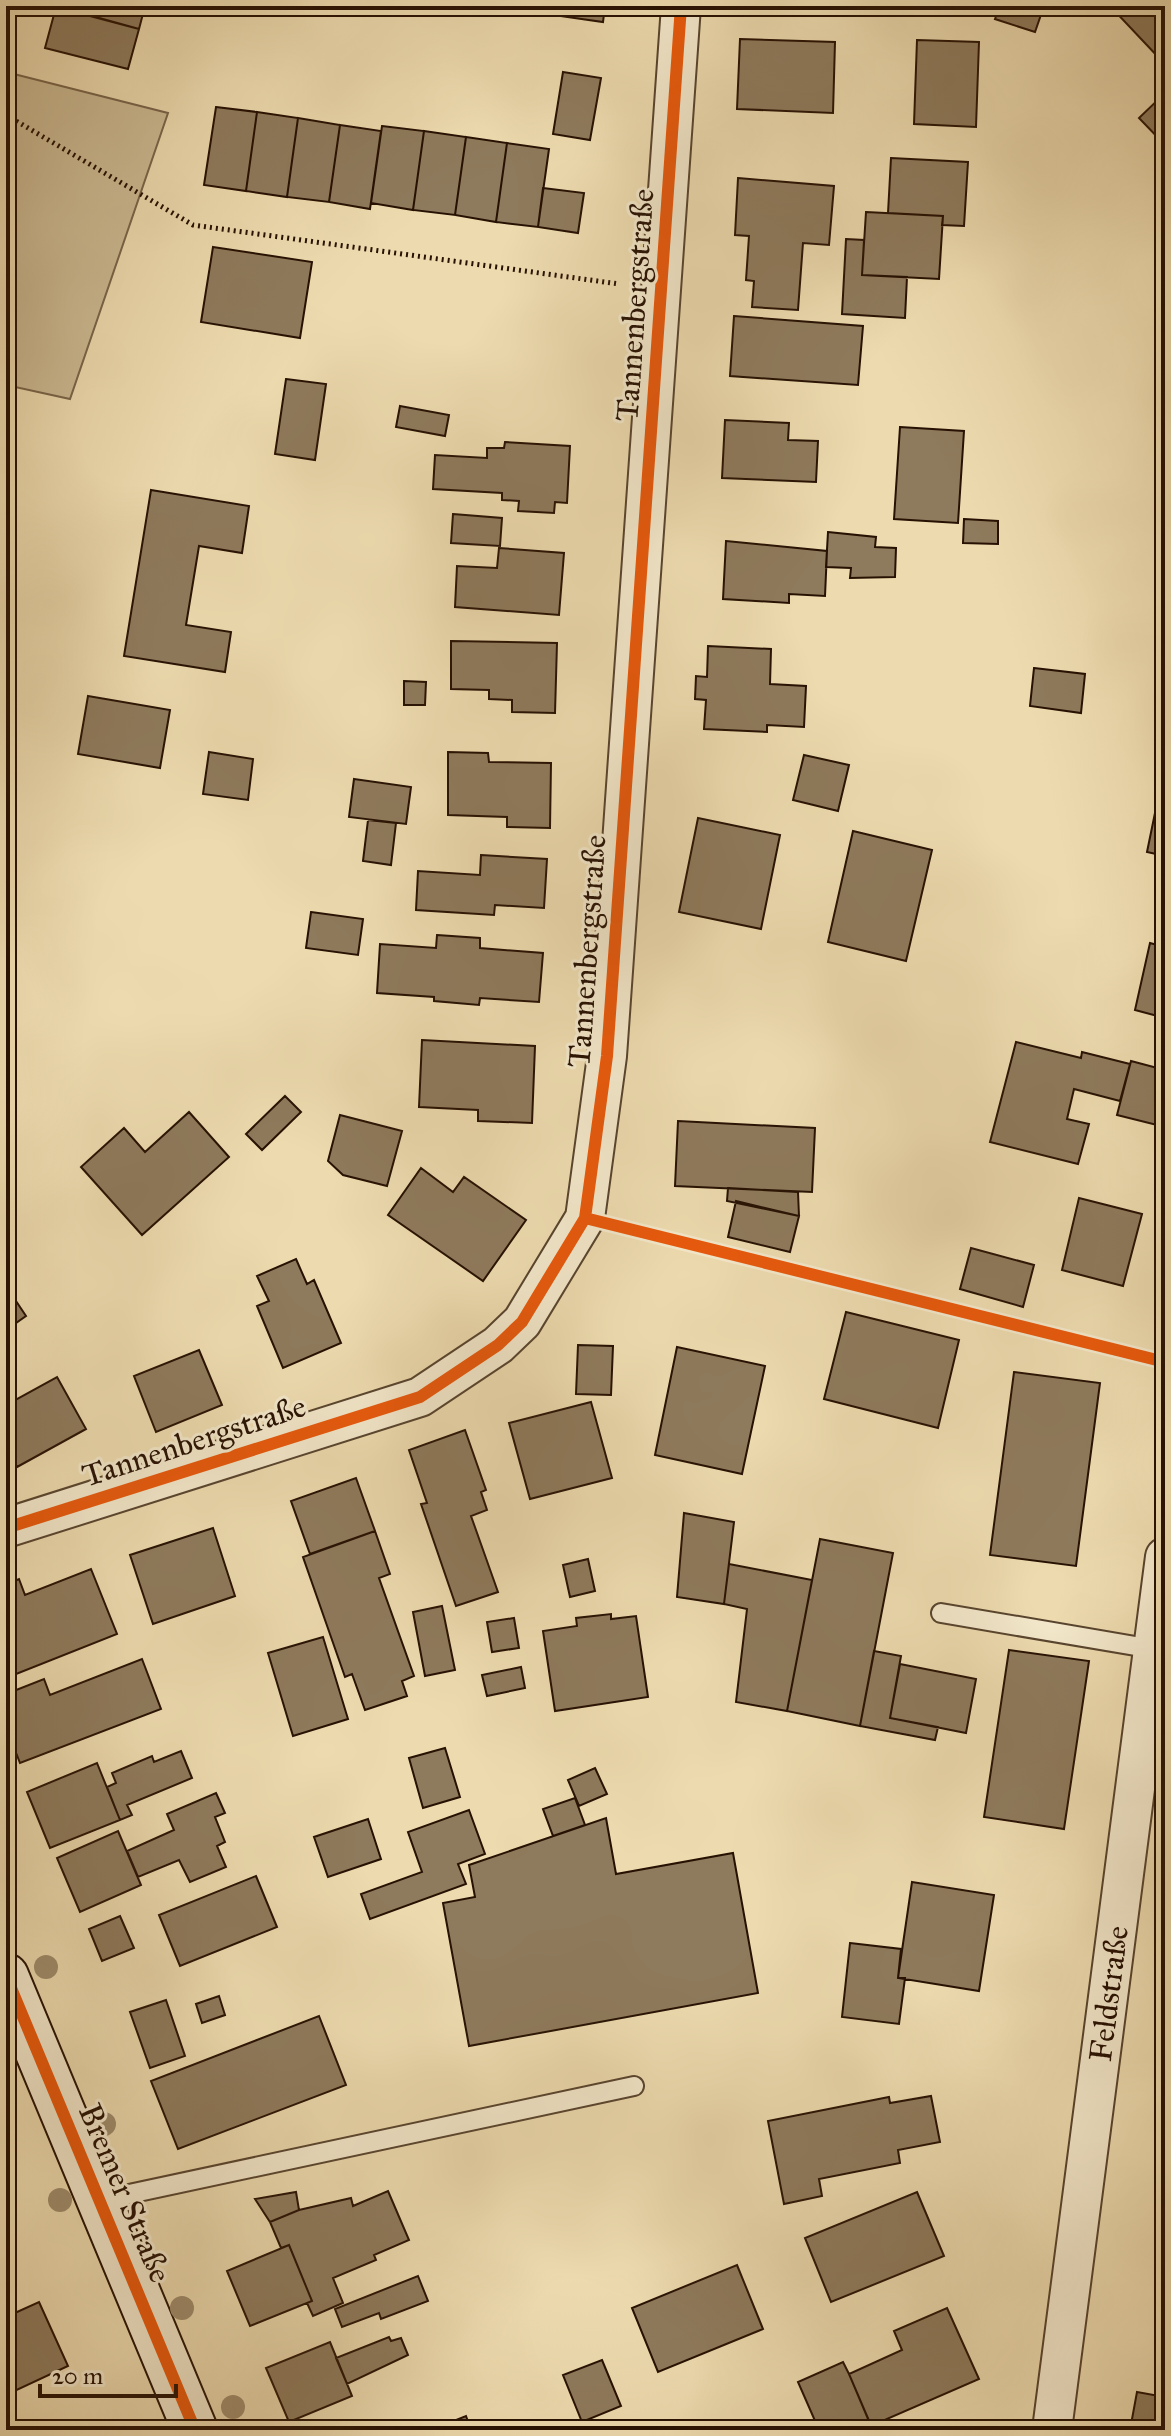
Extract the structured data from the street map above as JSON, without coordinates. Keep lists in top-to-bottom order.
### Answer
{
  "streets": {
    "main road": ["Bremer Straße"],
    "street": ["Tannenbergstraße", "Feldstraße"]
  },
  "scale_bar": "20 m"
}
